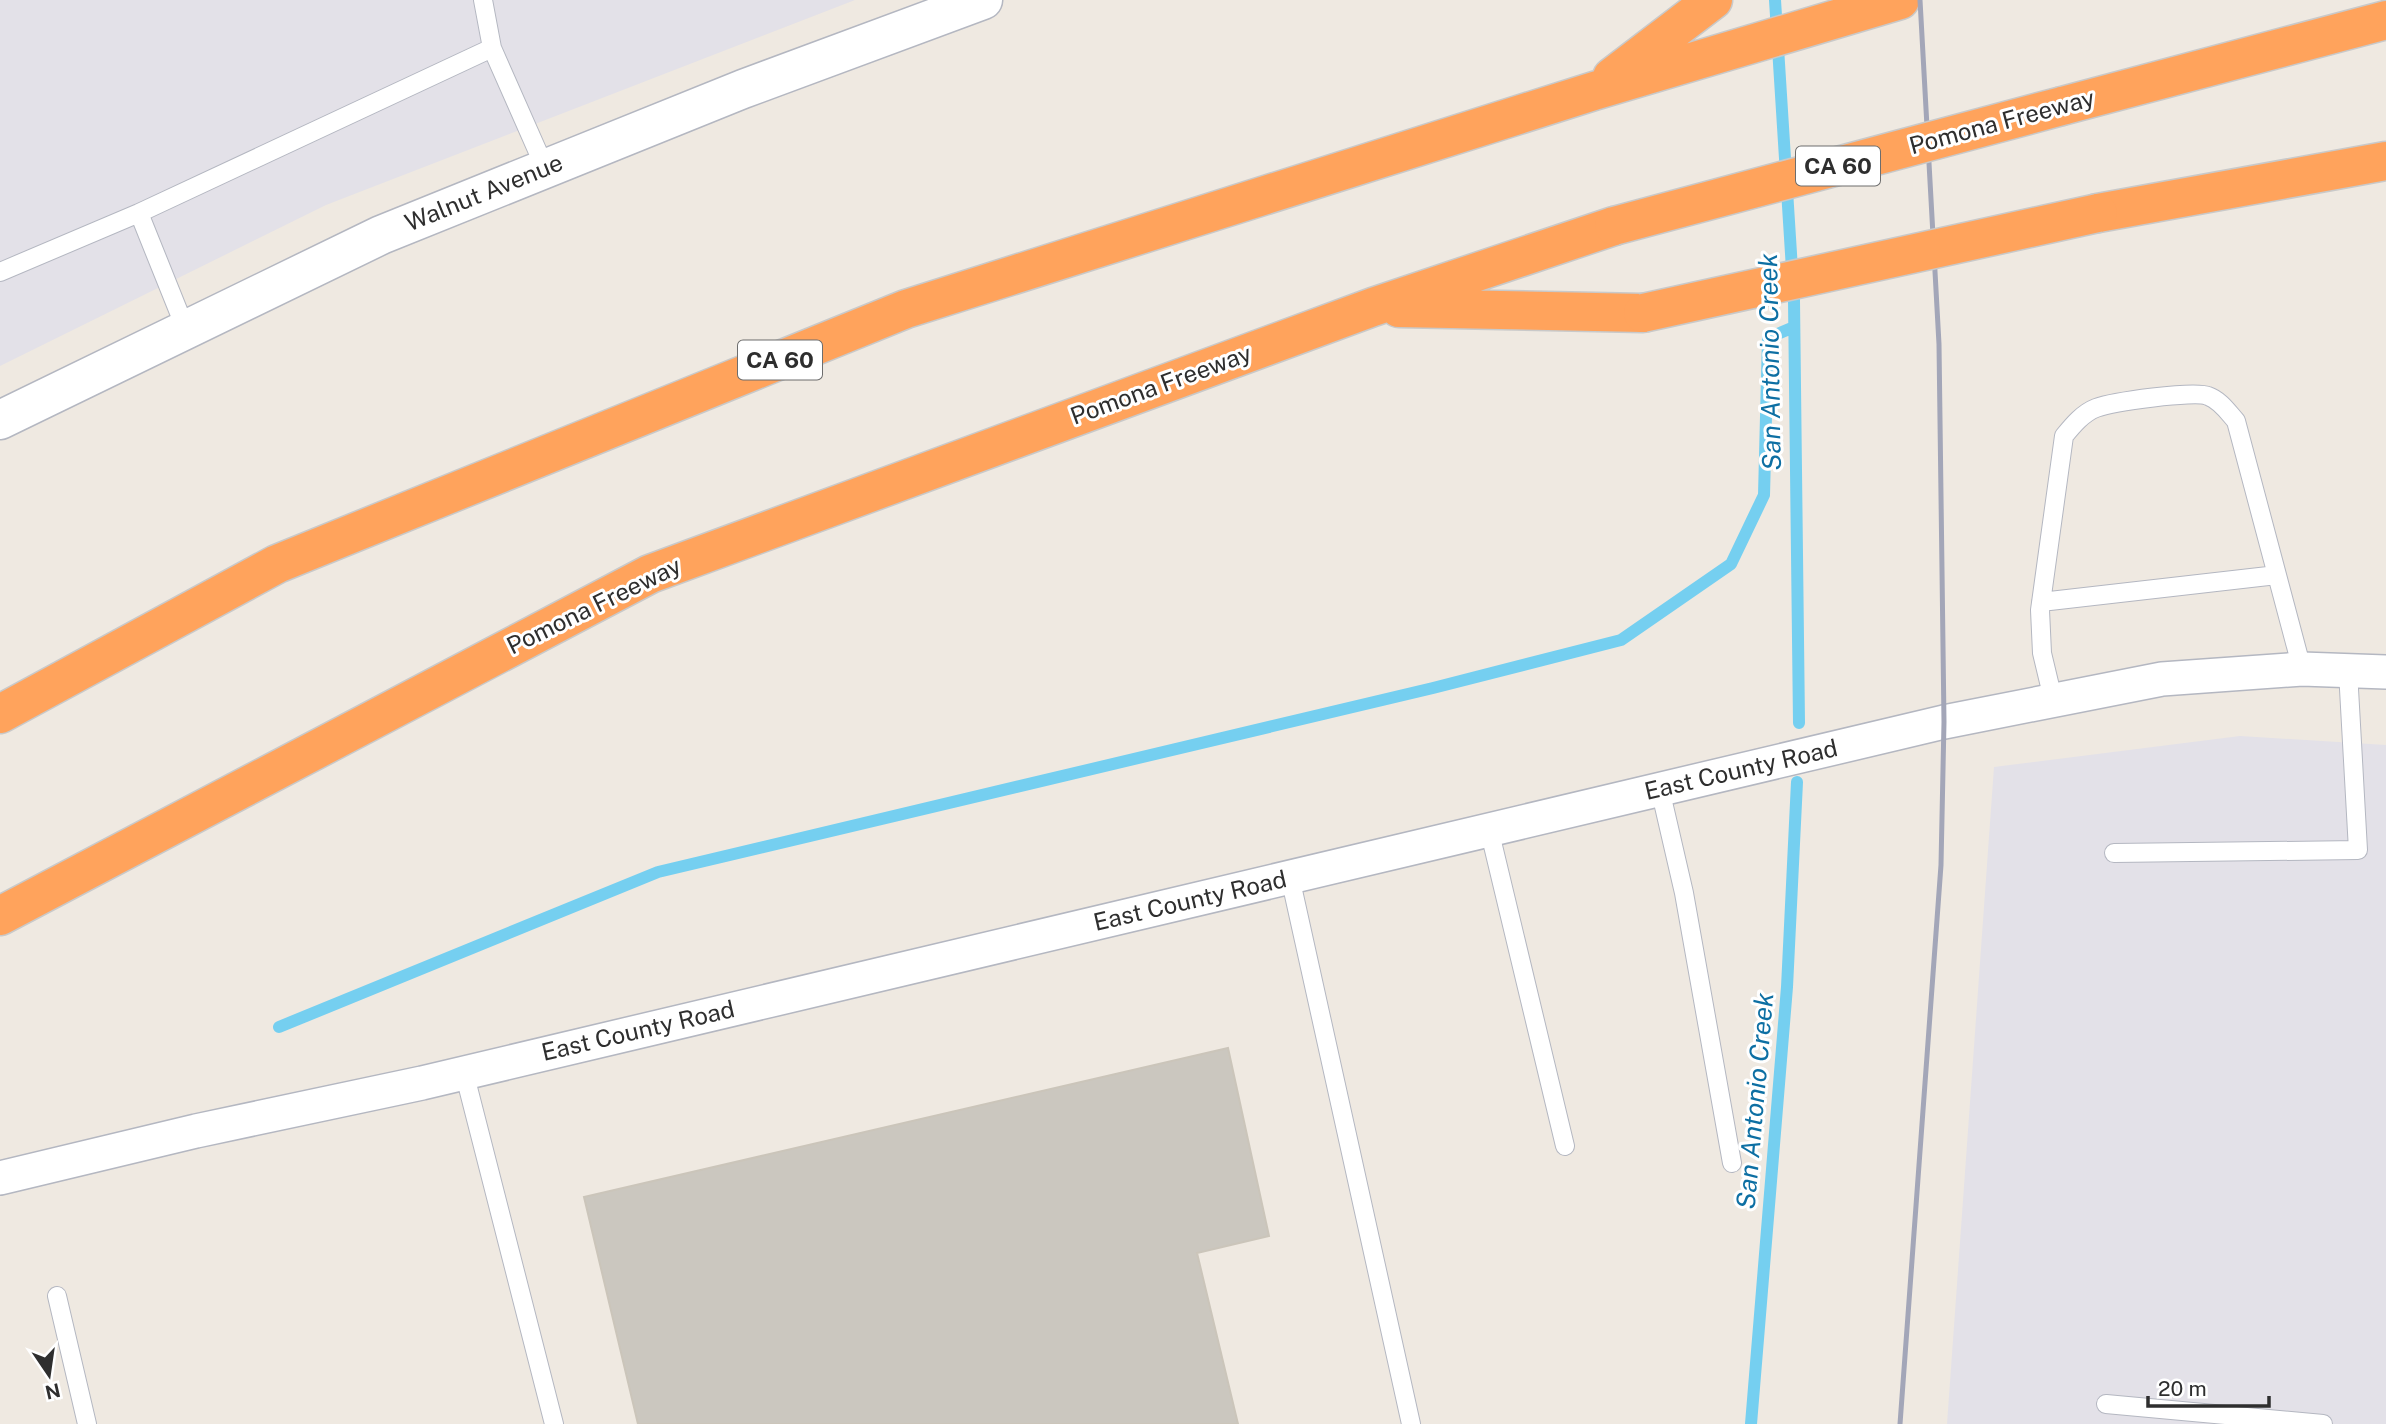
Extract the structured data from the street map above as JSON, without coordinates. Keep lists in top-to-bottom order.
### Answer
{
  "streets": {
    "highway": ["Pomona Freeway", "CA 60"],
    "street": ["Walnut Avenue", "East County Road"]
  },
  "water": ["San Antonio Creek"],
  "scale_bar": "20 m",
  "north": "bottom"
}
